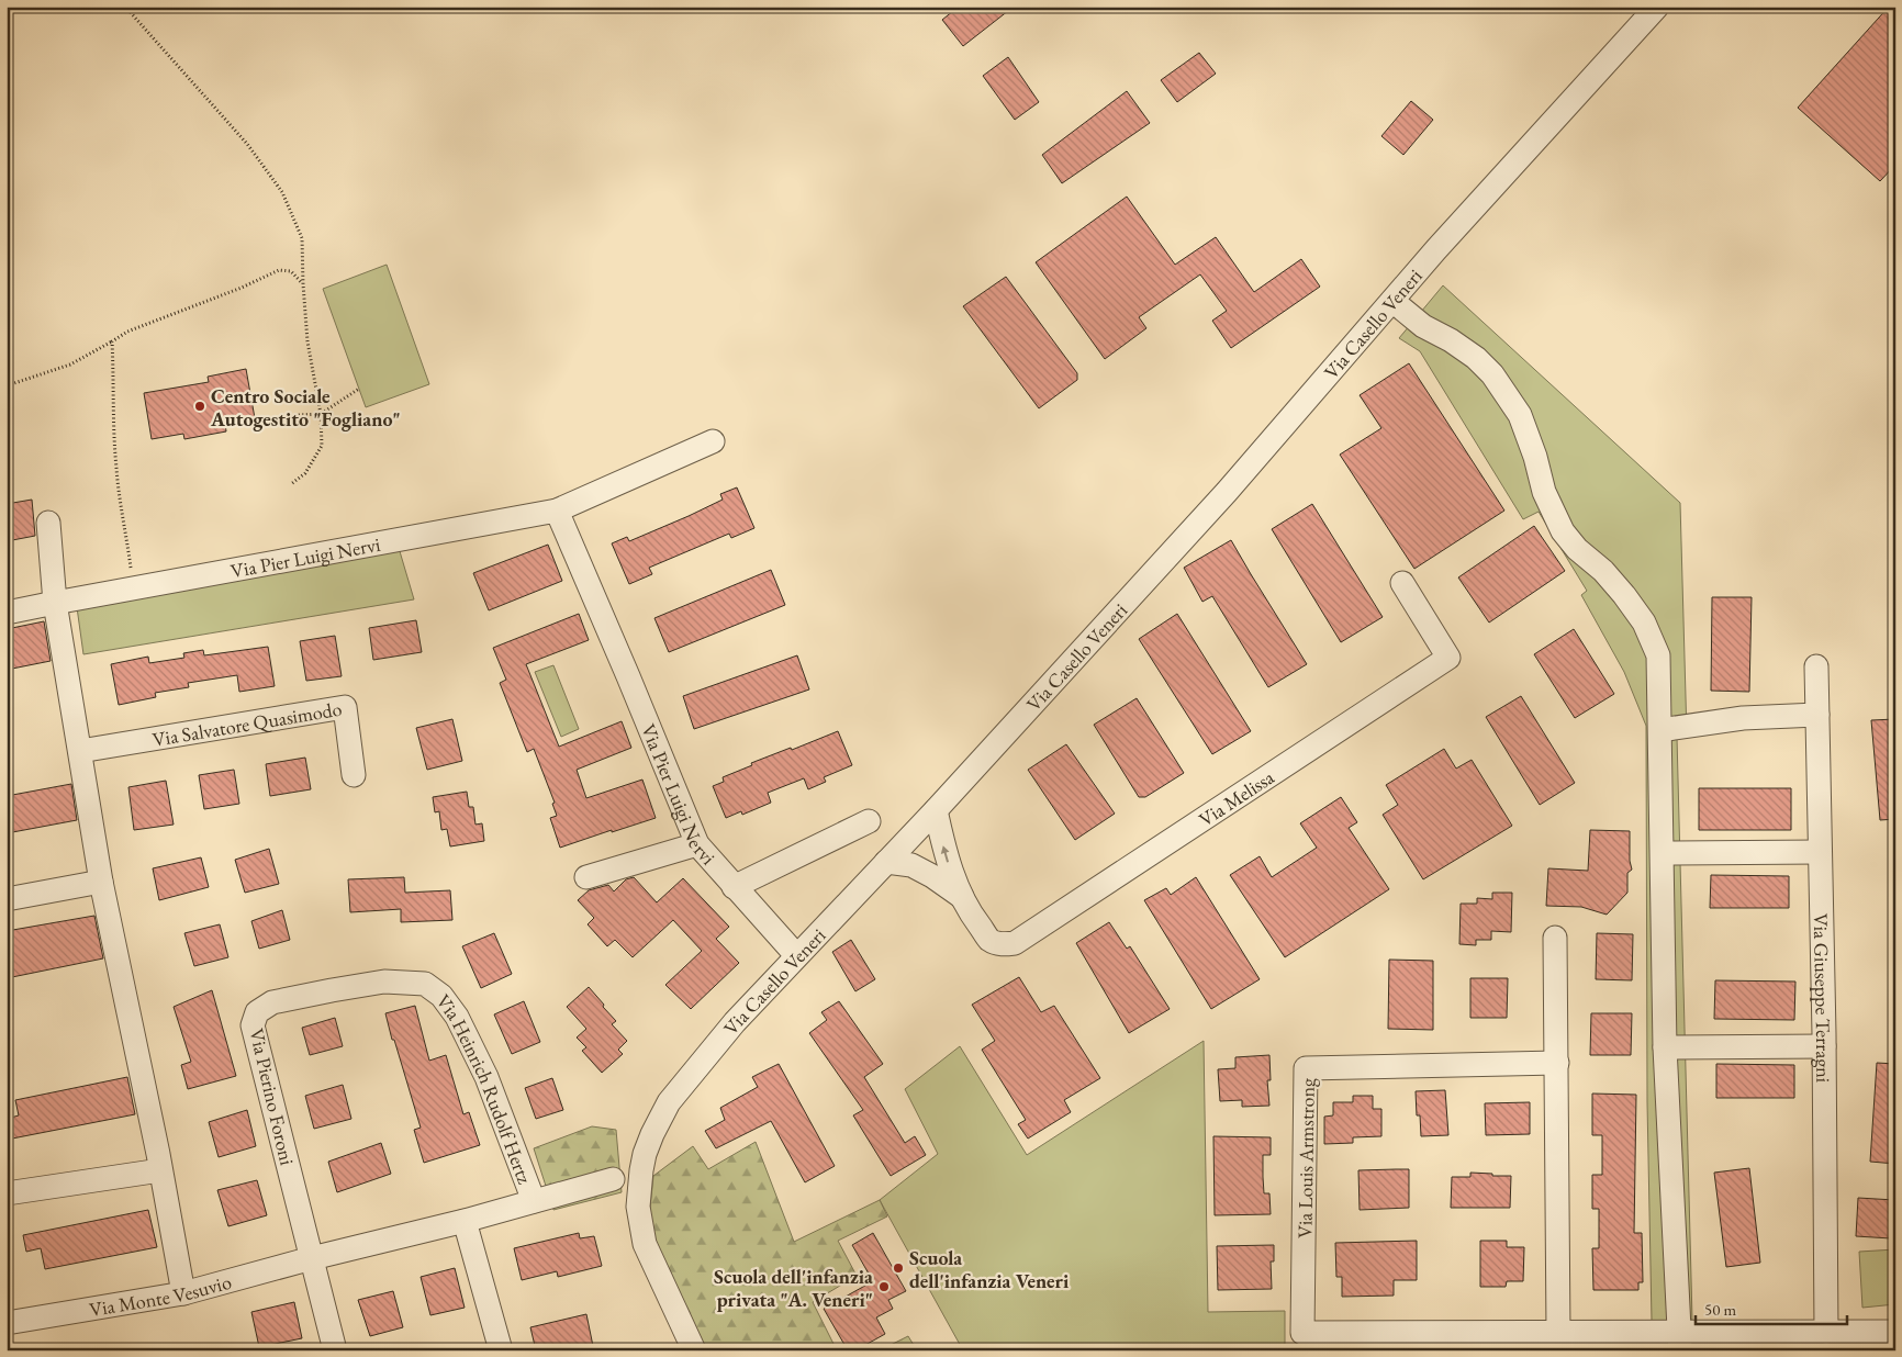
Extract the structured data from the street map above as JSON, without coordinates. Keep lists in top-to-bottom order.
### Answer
{
  "streets": {
    "street": [
      "Via Casello Veneri",
      "Via Pier Luigi Nervi",
      "Via Salvatore Quasimodo",
      "Via Melissa",
      "Via Giuseppe Terragni",
      "Via Heinrich Rudolf Hertz",
      "Via Pierino Foroni",
      "Via Louis Armstrong",
      "Via Monte Vesuvio"
    ]
  },
  "crossings": [
    ["Via Casello Veneri", "Via Pier Luigi Nervi"],
    ["Via Casello Veneri", "Via Melissa"],
    ["Via Heinrich Rudolf Hertz", "Via Pierino Foroni"],
    ["Via Heinrich Rudolf Hertz", "Via Monte Vesuvio"],
    ["Via Pierino Foroni", "Via Monte Vesuvio"]
  ],
  "places": ["Centro Sociale Autogestito \"Fogliano\"", "Scuola dell'infanzia Veneri", "Scuola dell'infanzia privata \"A. Veneri\""],
  "scale_bar": "50 m"
}
